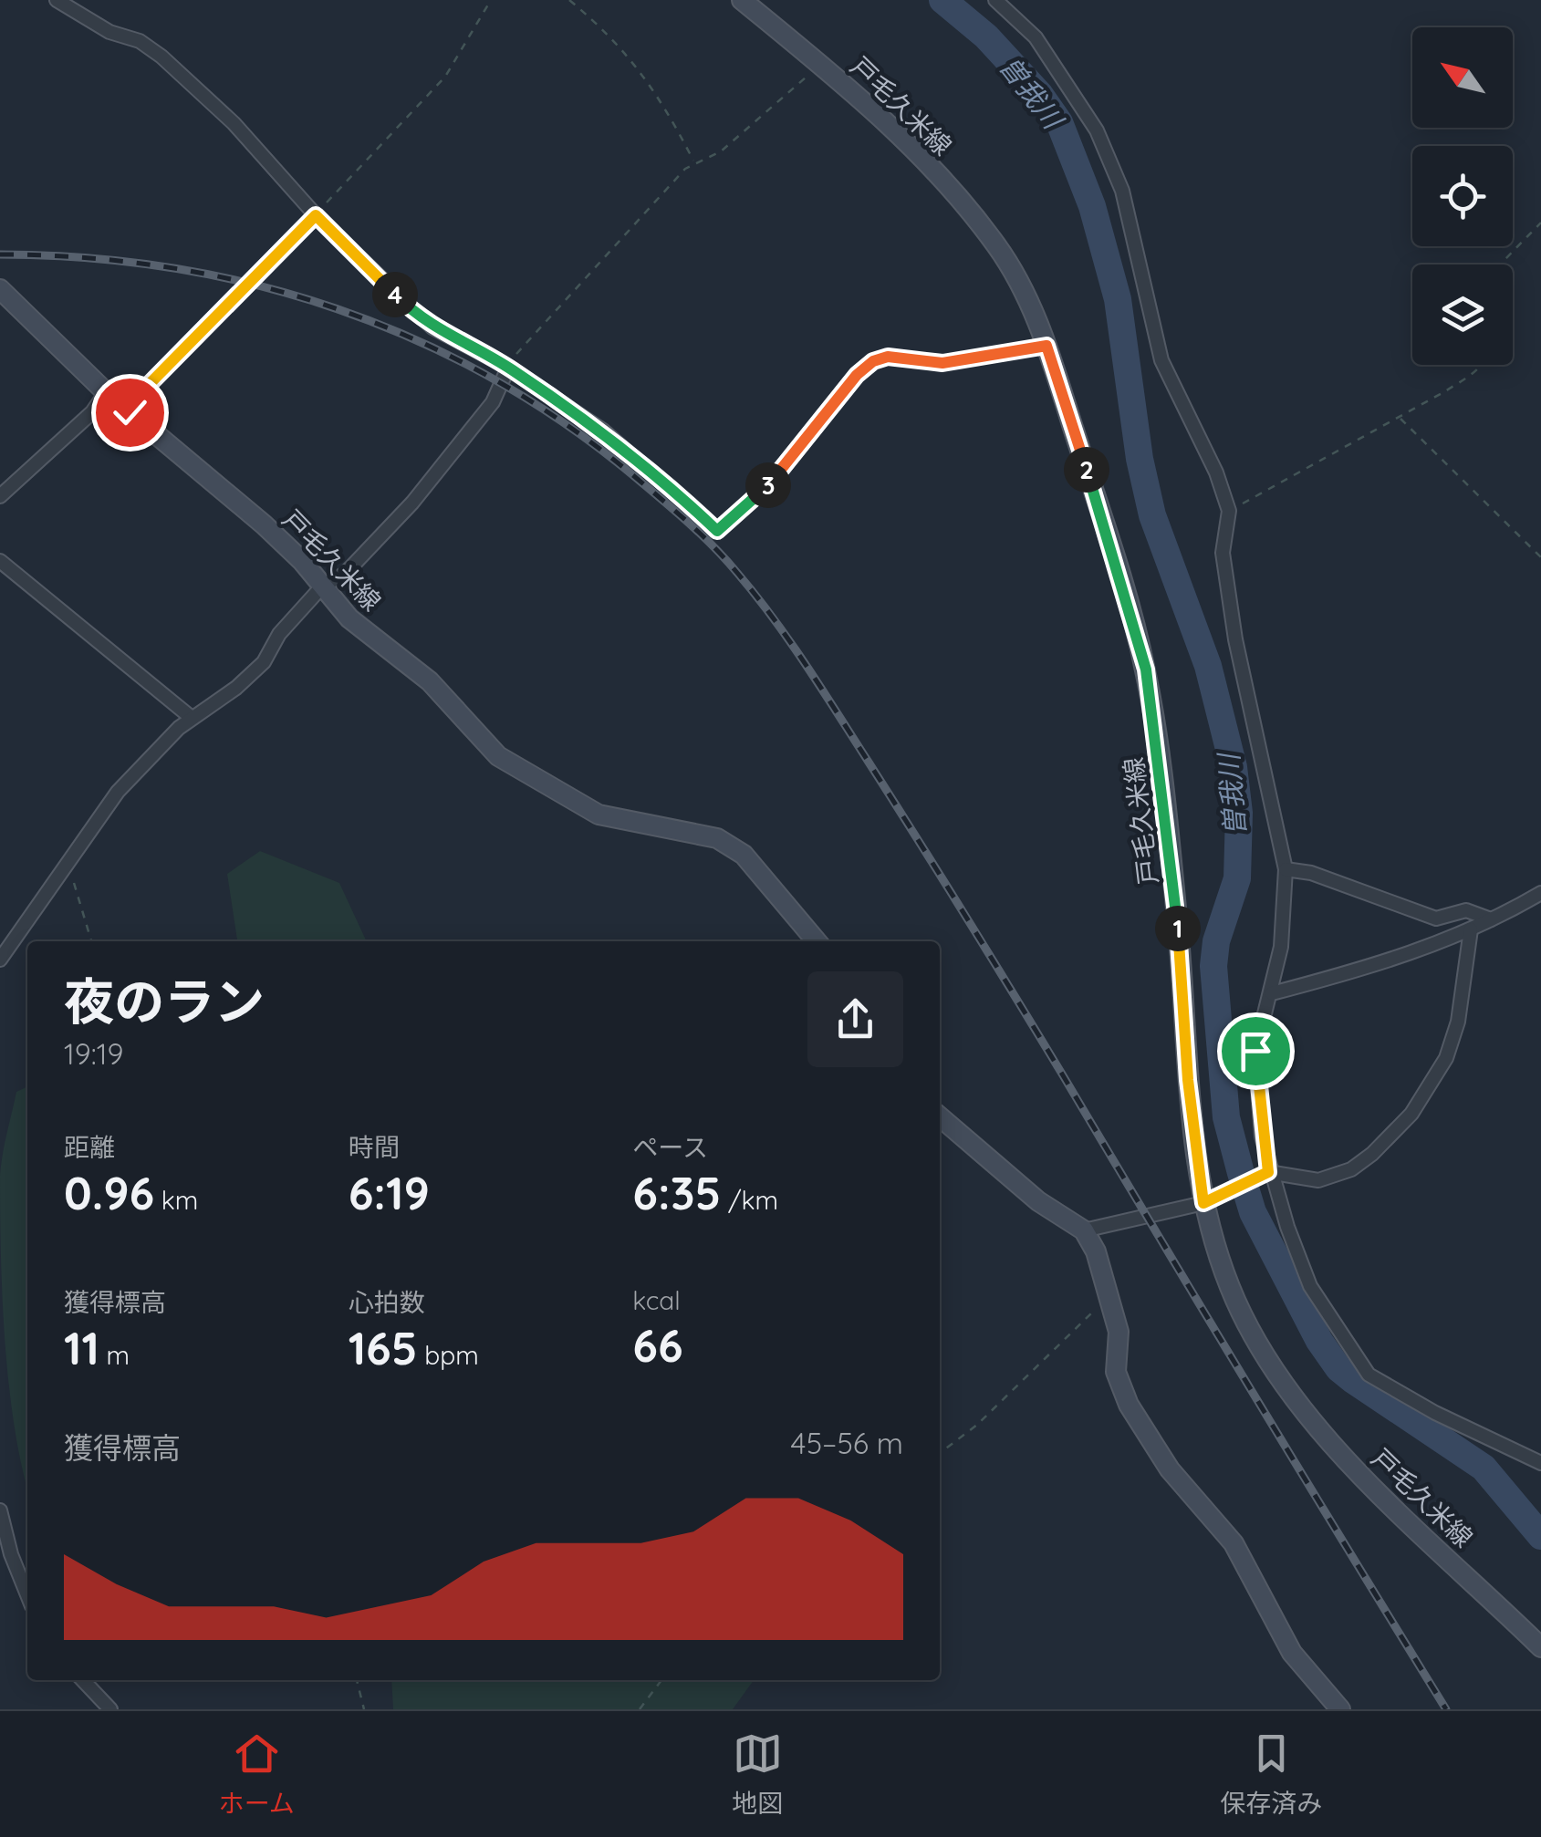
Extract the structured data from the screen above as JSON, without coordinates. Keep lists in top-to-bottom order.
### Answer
{
  "streets": {
    "main road": ["戸毛久米線"]
  },
  "water": ["曽我川"],
  "north": "top left",
  "page": {
    "pins": [
      "4",
      "2",
      "3",
      "1"
    ],
    "heading": ["夜のラン", "19:19"],
    "stats": [
      ["距離", "0.96 km"],
      ["時間", "6:19"],
      ["ペース", "6:35 /km"],
      ["獲得標高", "11 m"],
      ["心拍数", "165 bpm"],
      ["kcal", "66"]
    ],
    "chart": ["獲得標高", "45–56 m"],
    "tabs": ["ホーム", "地図", "保存済み"]
  }
}
